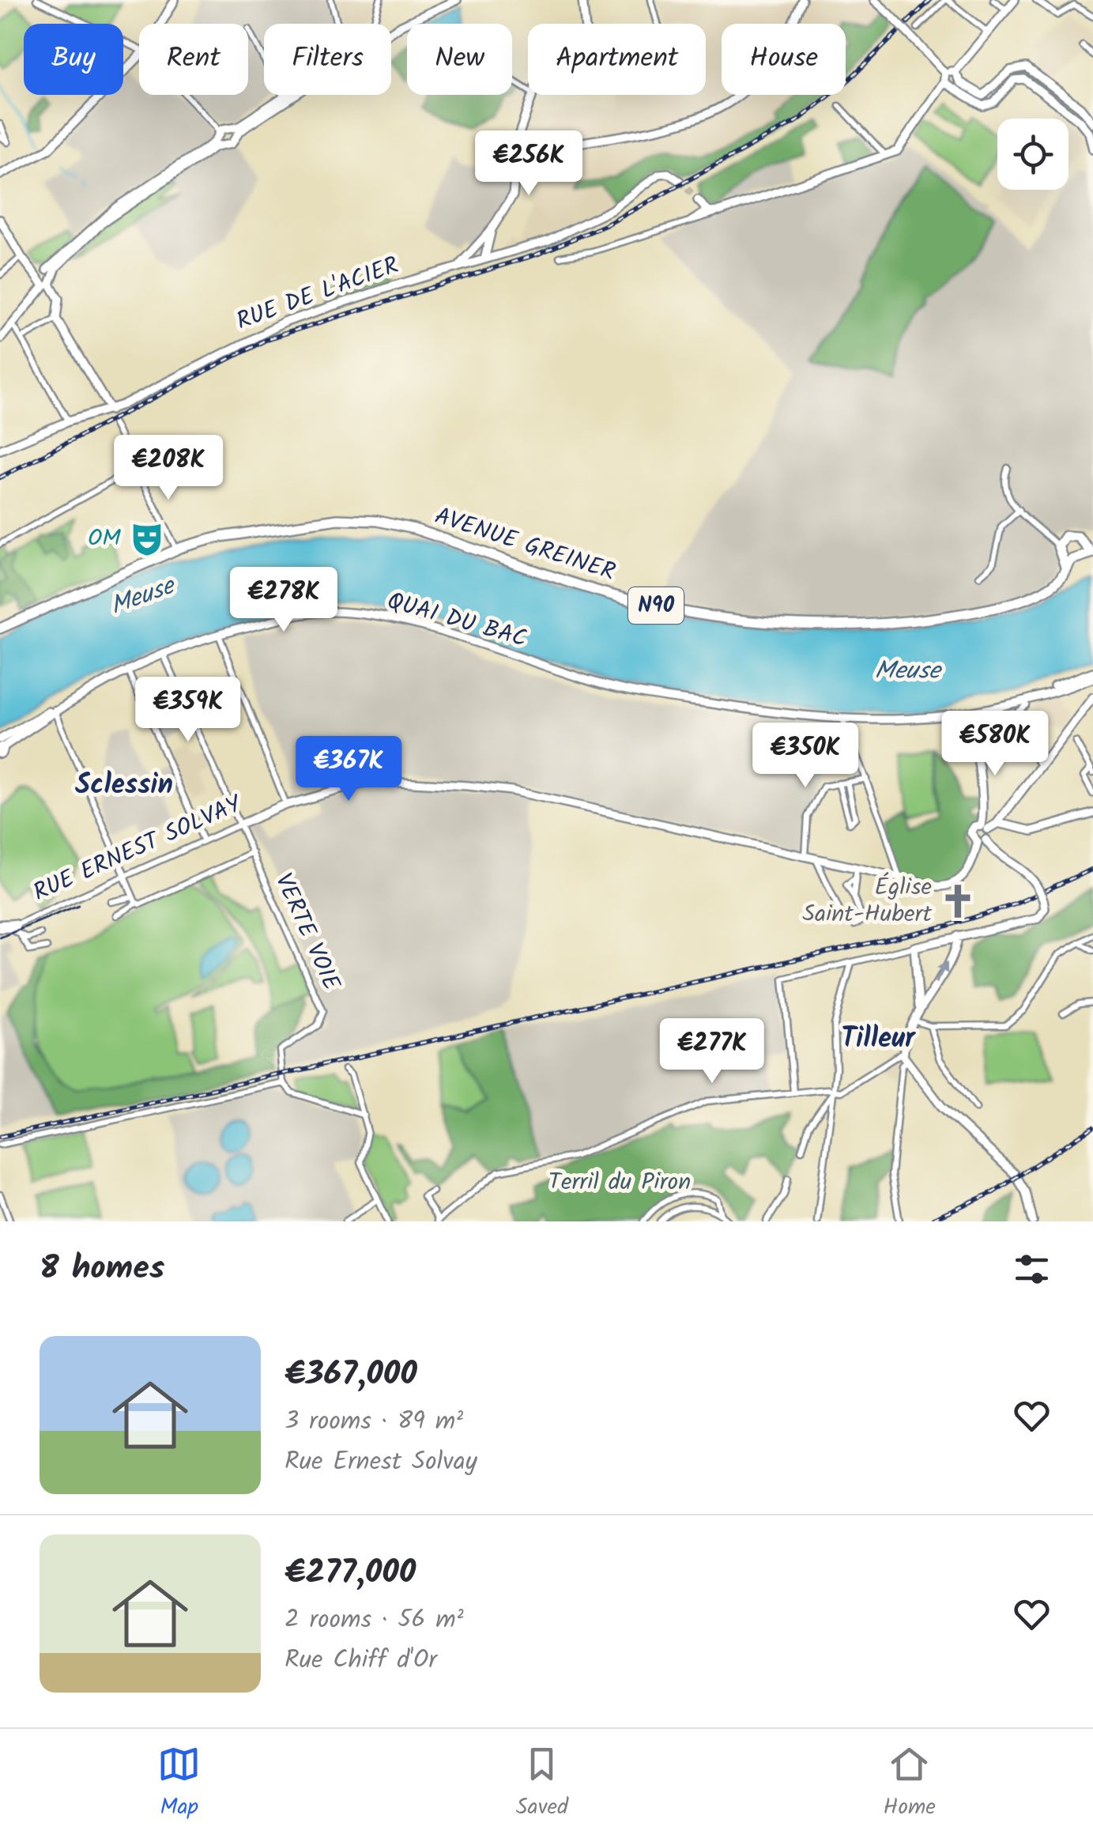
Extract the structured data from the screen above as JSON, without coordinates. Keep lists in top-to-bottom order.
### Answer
{
  "streets": {
    "main road": [
      "RUE DE L'ACIER",
      "AVENUE GREINER",
      "N90",
      "QUAI DU BAC",
      "RUE ERNEST SOLVAY"
    ],
    "street": ["VERTE VOIE"]
  },
  "crossings": [
    ["AVENUE GREINER", "N90"],
    ["QUAI DU BAC", "VERTE VOIE"],
    ["RUE ERNEST SOLVAY", "VERTE VOIE"]
  ],
  "districts": ["Sclessin", "Tilleur"],
  "water": ["Meuse"],
  "parks": ["Terril du Piron"],
  "places": {
    "theatre": ["OM"],
    "church": ["Église Saint-Hubert"]
  },
  "page": {
    "chip": [
      "Buy",
      "Rent",
      "Filters",
      "New",
      "Apartment",
      "House"
    ],
    "price": [
      "€256K",
      "€208K",
      "€278K",
      "€359K",
      "€580K",
      "€350K",
      "€367K",
      "€277K"
    ],
    "heading": "8 homes",
    "list": [
      {
        "name": "€367,000",
        "note": "3 rooms · 89 m² · Rue Ernest Solvay"
      },
      {
        "name": "€277,000",
        "note": "2 rooms · 56 m² · Rue Chiff d'Or"
      }
    ],
    "tabs": ["Map", "Saved", "Home"]
  }
}
